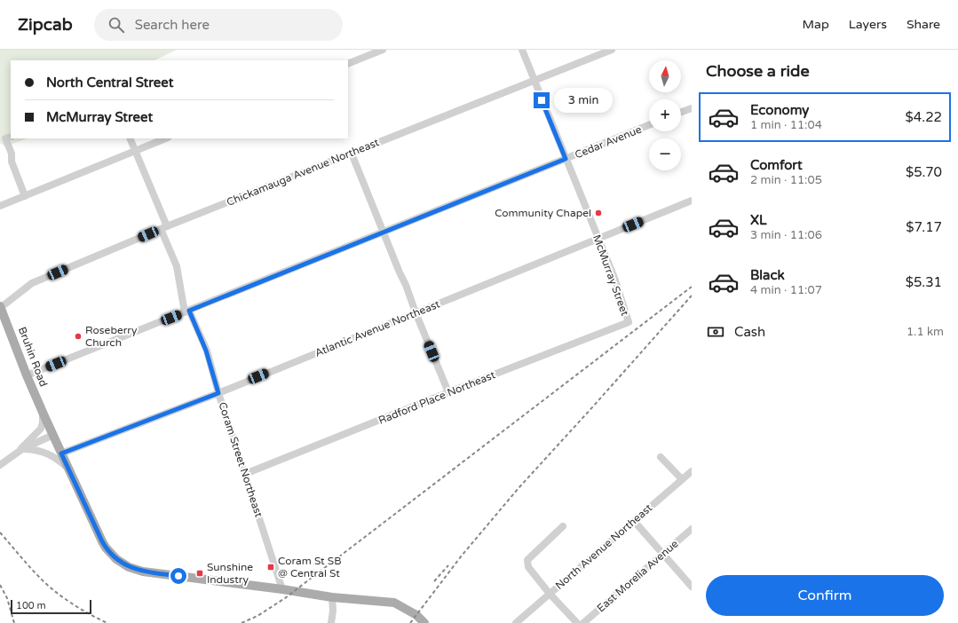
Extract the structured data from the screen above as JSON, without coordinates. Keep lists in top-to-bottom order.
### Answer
{
  "streets": {
    "main road": ["Bruhin Road"],
    "street": [
      "Cedar Avenue",
      "Chickamauga Avenue Northeast",
      "McMurray Street",
      "Atlantic Avenue Northeast",
      "Radford Place Northeast",
      "Coram Street Northeast",
      "North Avenue Northeast",
      "East Morelia Avenue"
    ]
  },
  "crossings": [
    ["Cedar Avenue", "McMurray Street"],
    ["Cedar Avenue", "Bruhin Road"],
    ["Cedar Avenue", "Coram Street Northeast"],
    ["Chickamauga Avenue Northeast", "McMurray Street"],
    ["Chickamauga Avenue Northeast", "Bruhin Road"],
    ["Chickamauga Avenue Northeast", "Coram Street Northeast"],
    ["McMurray Street", "Atlantic Avenue Northeast"],
    ["McMurray Street", "Radford Place Northeast"],
    ["Atlantic Avenue Northeast", "Bruhin Road"],
    ["Atlantic Avenue Northeast", "Coram Street Northeast"],
    ["Bruhin Road", "Coram Street Northeast"],
    ["Radford Place Northeast", "Coram Street Northeast"]
  ],
  "places": {
    "other": ["Community Chapel", "Roseberry Church"],
    "transit": ["Coram St SB @ Central St", "Sunshine Industry"]
  },
  "scale_bar": "100 m",
  "north": "top",
  "page": {
    "header": "Zipcab",
    "search": "Search here",
    "nav": ["Map", "Layers", "Share"],
    "heading": "Choose a ride",
    "map_buttons": ["+", "−"],
    "banner": ["North Central Street", "McMurray Street"],
    "bubble": "3 min",
    "list": [
      {
        "name": "Economy",
        "note": "1 min · 11:04",
        "value": "$4.22"
      },
      {
        "name": "Comfort",
        "note": "2 min · 11:05",
        "value": "$5.70"
      },
      {
        "name": "XL",
        "note": "3 min · 11:06",
        "value": "$7.17"
      },
      {
        "name": "Black",
        "note": "4 min · 11:07",
        "value": "$5.31"
      }
    ],
    "pay": ["Cash", "1.1 km"],
    "buttons": "Confirm",
    "scale": "100 m"
  }
}
